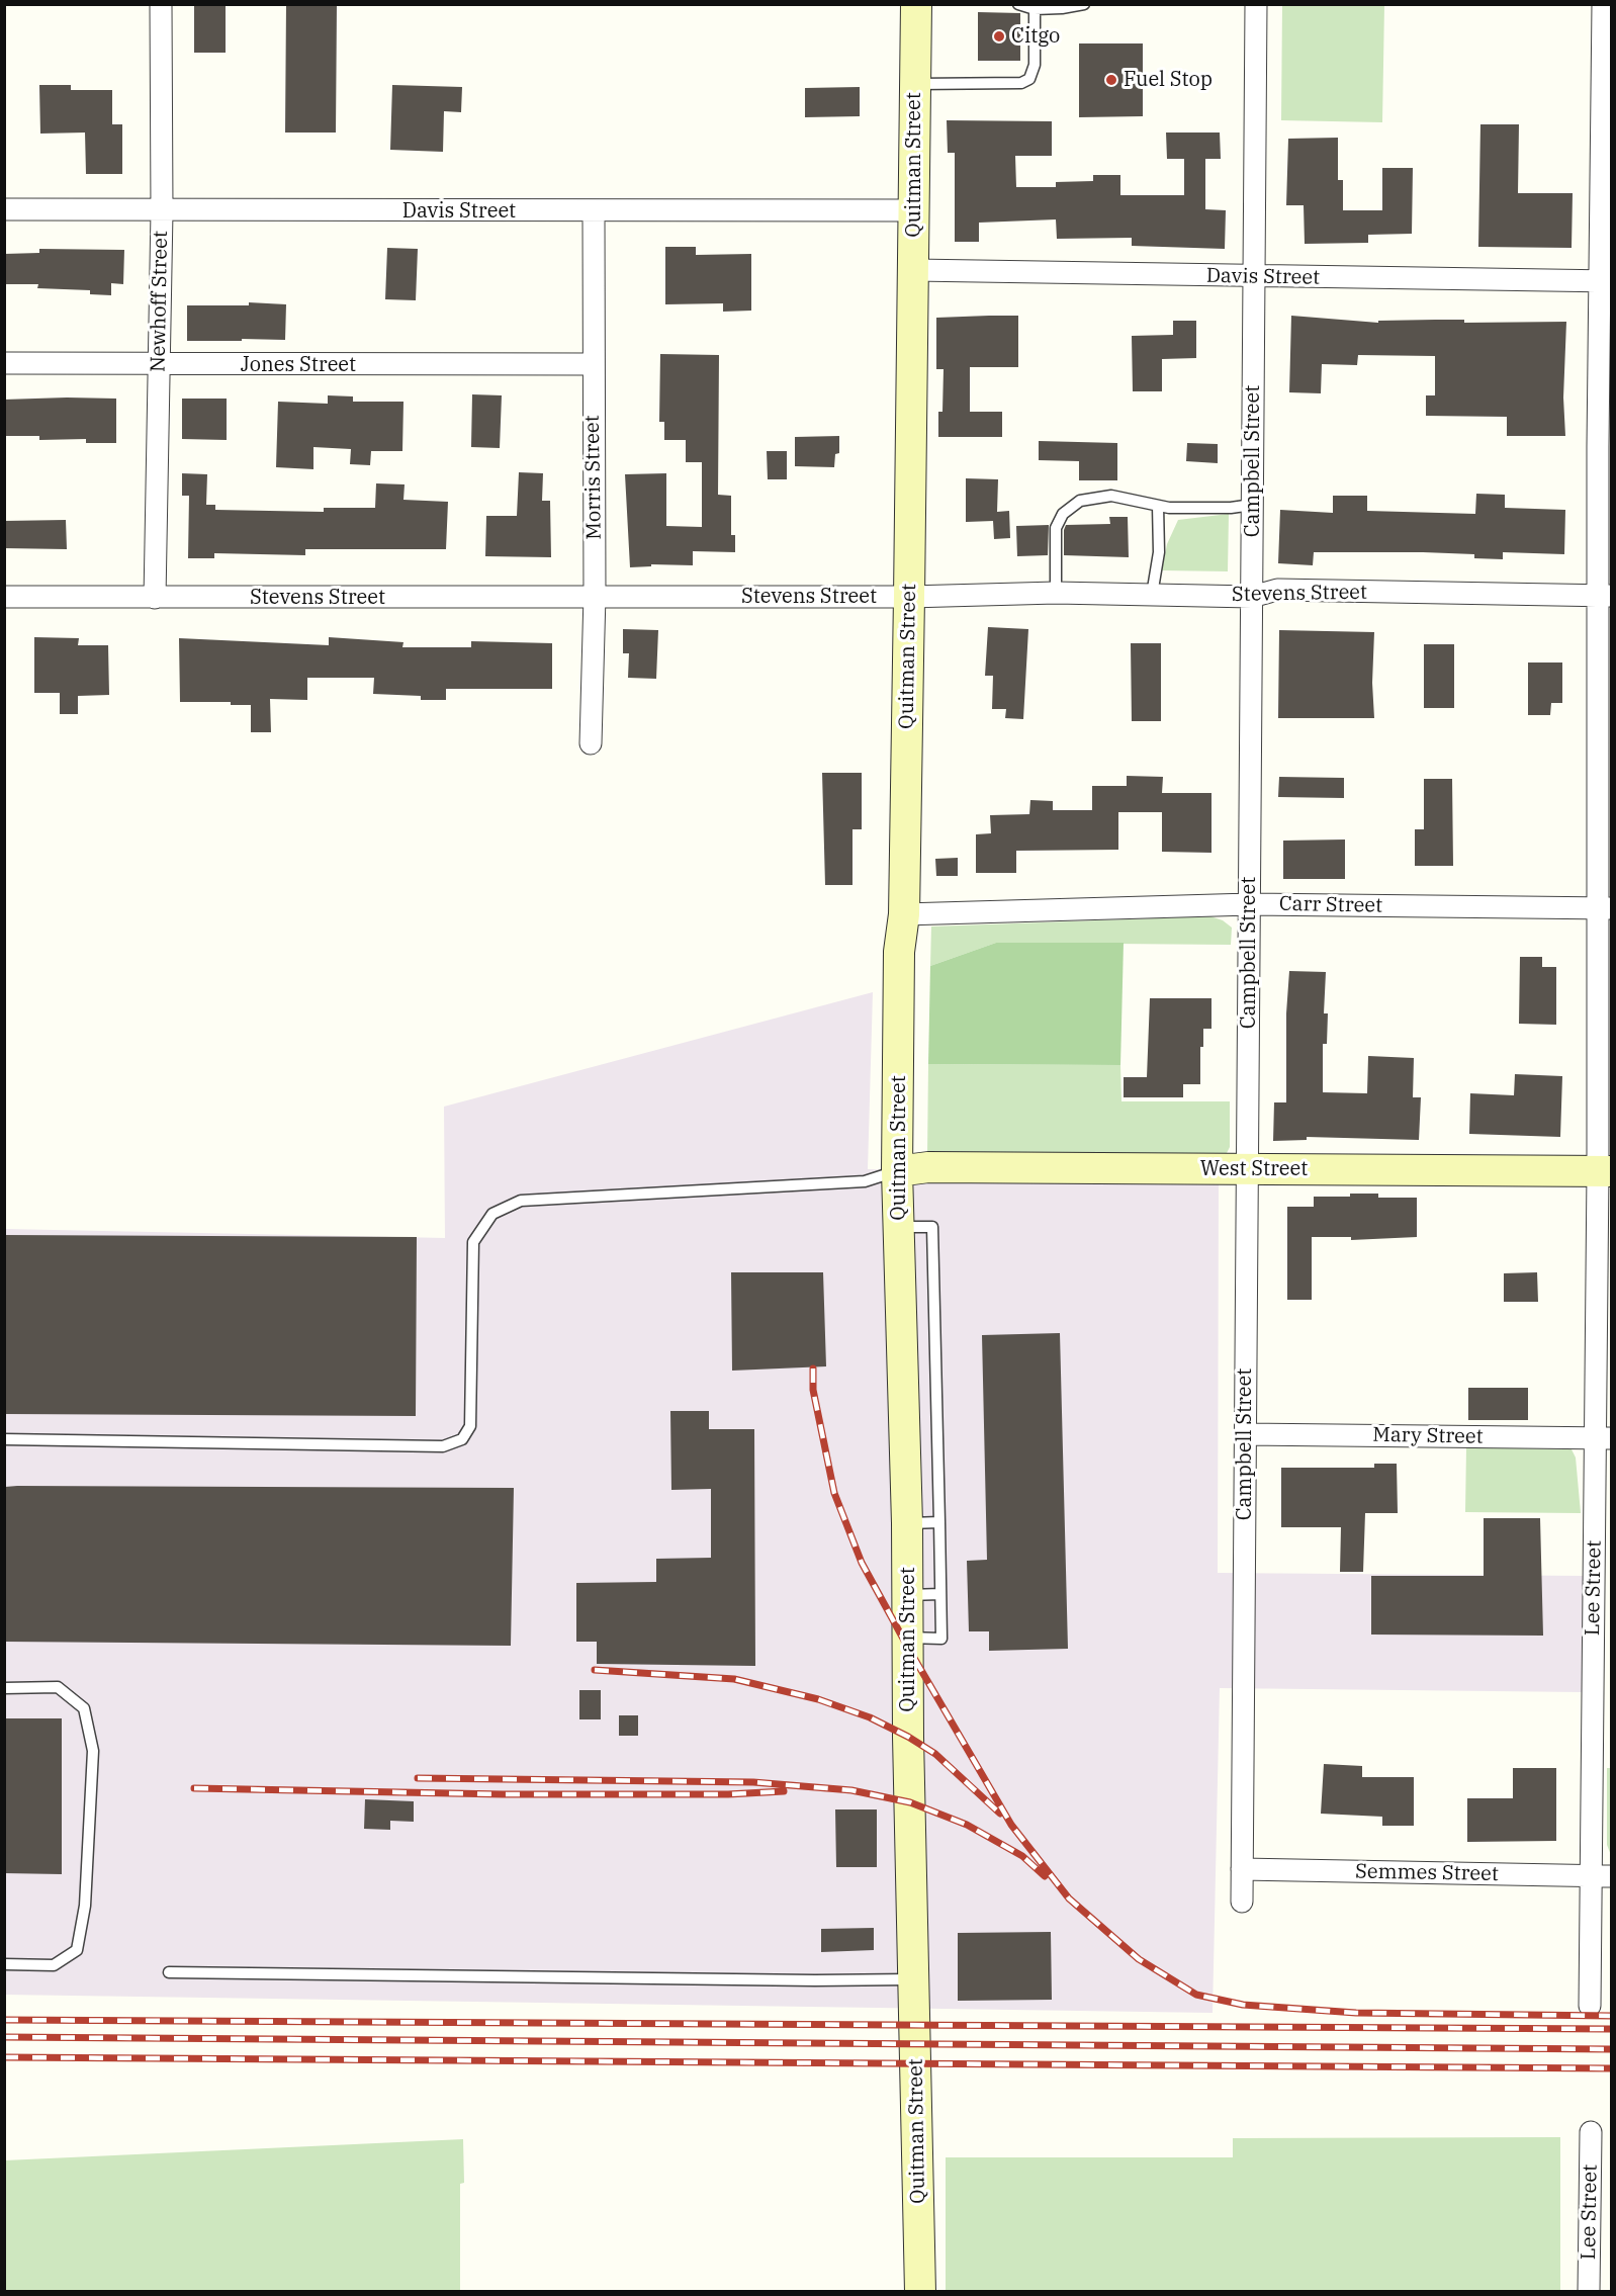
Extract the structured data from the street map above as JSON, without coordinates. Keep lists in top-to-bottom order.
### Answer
{
  "streets": {
    "main road": ["Quitman Street", "West Street"],
    "street": [
      "Davis Street",
      "Newhoff Street",
      "Jones Street",
      "Campbell Street",
      "Morris Street",
      "Stevens Street",
      "Carr Street",
      "Mary Street",
      "Lee Street",
      "Semmes Street"
    ]
  },
  "crossings": [
    ["Quitman Street", "Davis Street"],
    ["Quitman Street", "Stevens Street"],
    ["Quitman Street", "Carr Street"],
    ["Quitman Street", "West Street"],
    ["Davis Street", "Newhoff Street"],
    ["Davis Street", "Campbell Street"],
    ["Davis Street", "Morris Street"],
    ["Davis Street", "Lee Street"],
    ["Newhoff Street", "Jones Street"],
    ["Newhoff Street", "Stevens Street"],
    ["Jones Street", "Morris Street"],
    ["Campbell Street", "Stevens Street"],
    ["Campbell Street", "Carr Street"],
    ["Campbell Street", "West Street"],
    ["Campbell Street", "Mary Street"],
    ["Campbell Street", "Semmes Street"],
    ["Morris Street", "Stevens Street"],
    ["Stevens Street", "Lee Street"],
    ["Carr Street", "Lee Street"],
    ["West Street", "Lee Street"],
    ["Mary Street", "Lee Street"],
    ["Lee Street", "Semmes Street"]
  ],
  "places": ["Citgo", "Fuel Stop"]
}
